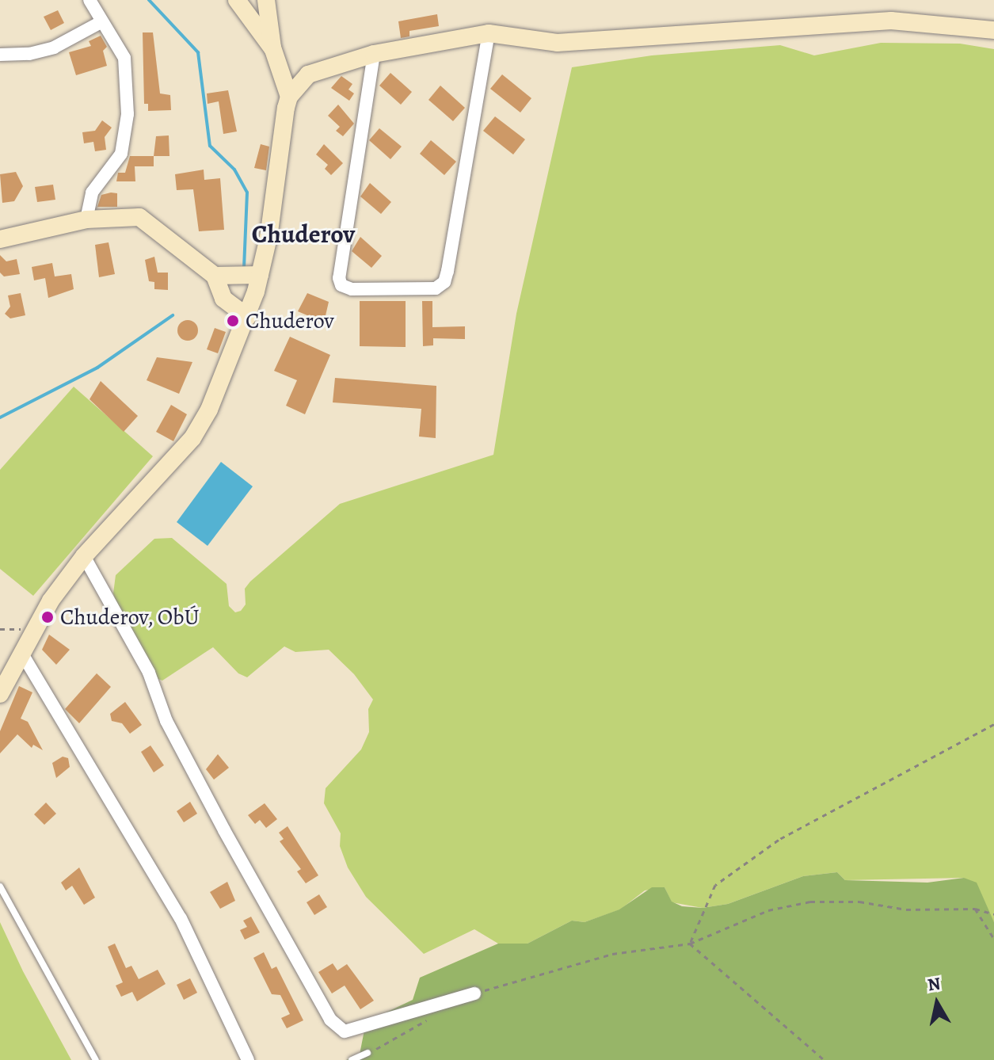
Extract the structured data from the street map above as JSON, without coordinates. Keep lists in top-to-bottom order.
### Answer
{
  "districts": ["Chuderov"],
  "places": ["Chuderov", "Chuderov, ObÚ"],
  "north": "top"
}
